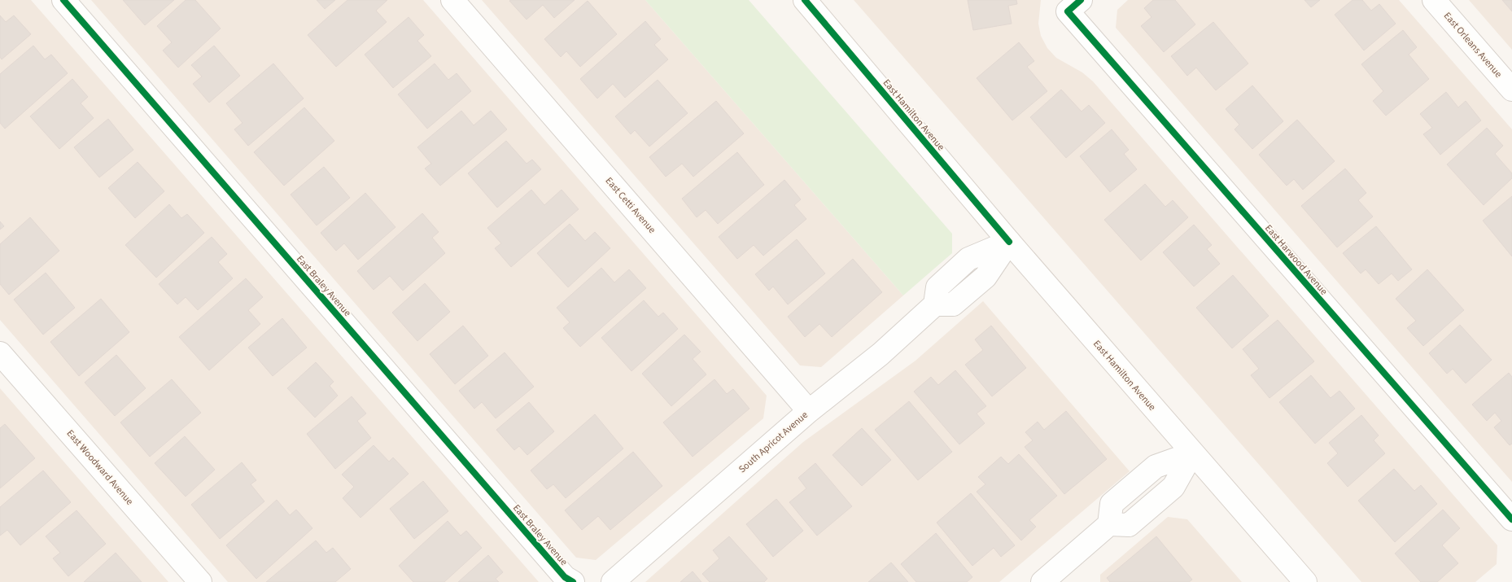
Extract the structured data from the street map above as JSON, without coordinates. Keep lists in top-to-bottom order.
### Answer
{
  "streets": {
    "street": [
      "East Orleans Avenue",
      "East Hamilton Avenue",
      "East Cetti Avenue",
      "East Harwood Avenue",
      "East Braley Avenue",
      "South Apricot Avenue",
      "East Woodward Avenue"
    ]
  },
  "crossings": [
    ["East Hamilton Avenue", "South Apricot Avenue"],
    ["East Cetti Avenue", "South Apricot Avenue"]
  ]
}
